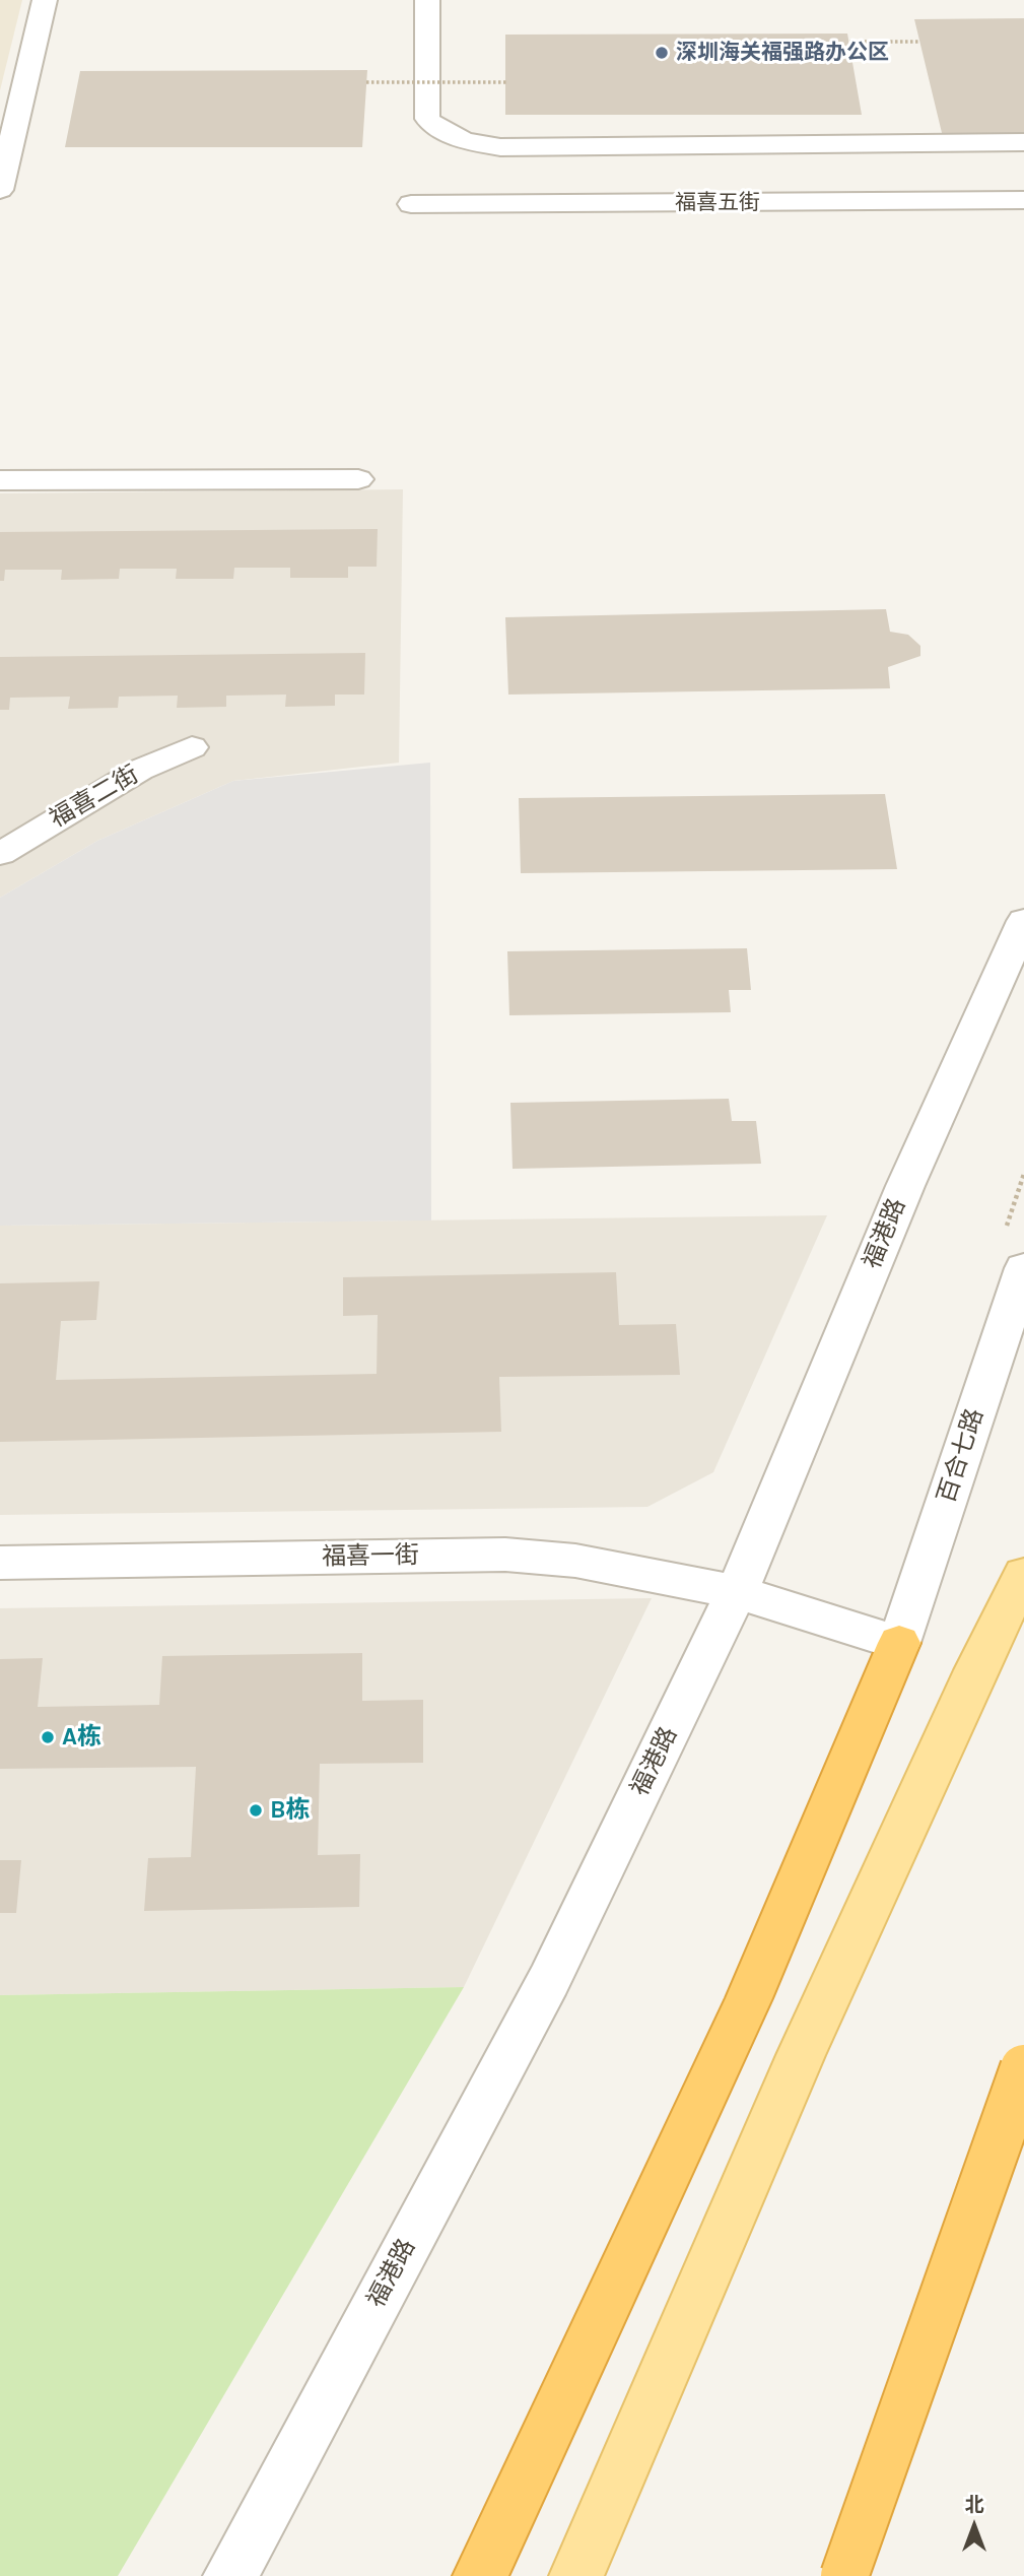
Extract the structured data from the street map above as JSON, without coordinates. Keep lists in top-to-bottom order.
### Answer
{
  "streets": {
    "street": [
      "福喜五街",
      "福喜二街",
      "福港路",
      "百合七路",
      "福喜一街"
    ]
  },
  "crossings": [
    ["福港路", "福喜一街"],
    ["百合七路", "福喜一街"]
  ],
  "places": ["深圳海关福强路办公区", "A栋", "B栋"],
  "north": "top"
}
